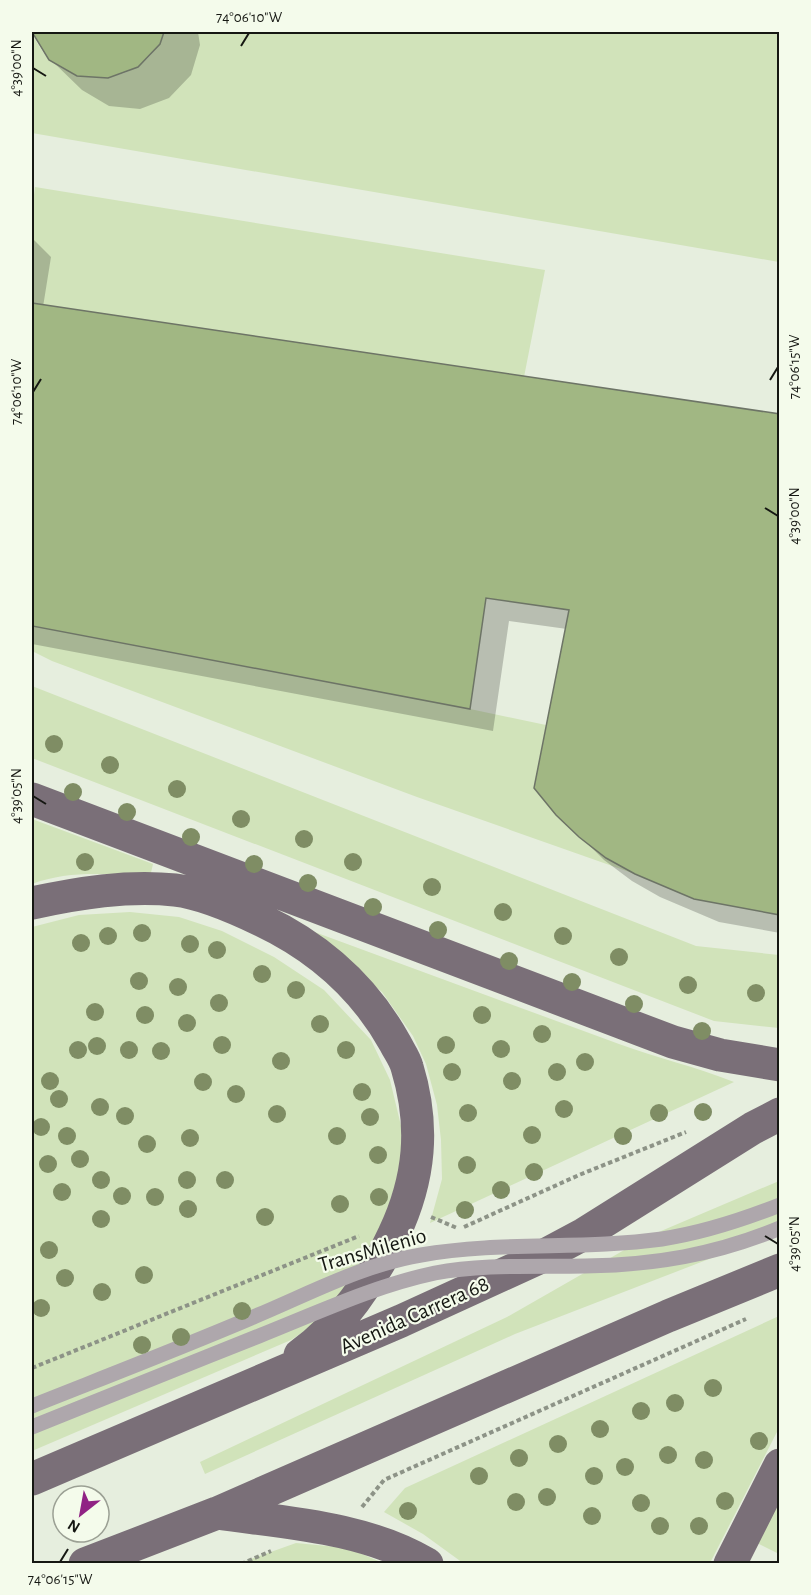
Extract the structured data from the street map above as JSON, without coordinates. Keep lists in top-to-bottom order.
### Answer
{
  "streets": {
    "main road": ["Avenida Carrera 68"],
    "lane": ["TransMilenio"]
  },
  "north": "bottom left",
  "coordinates": [
    "74°06'10\"W",
    "4°39'00\"N",
    "74°06'15\"W",
    "4°39'05\"N"
  ]
}
